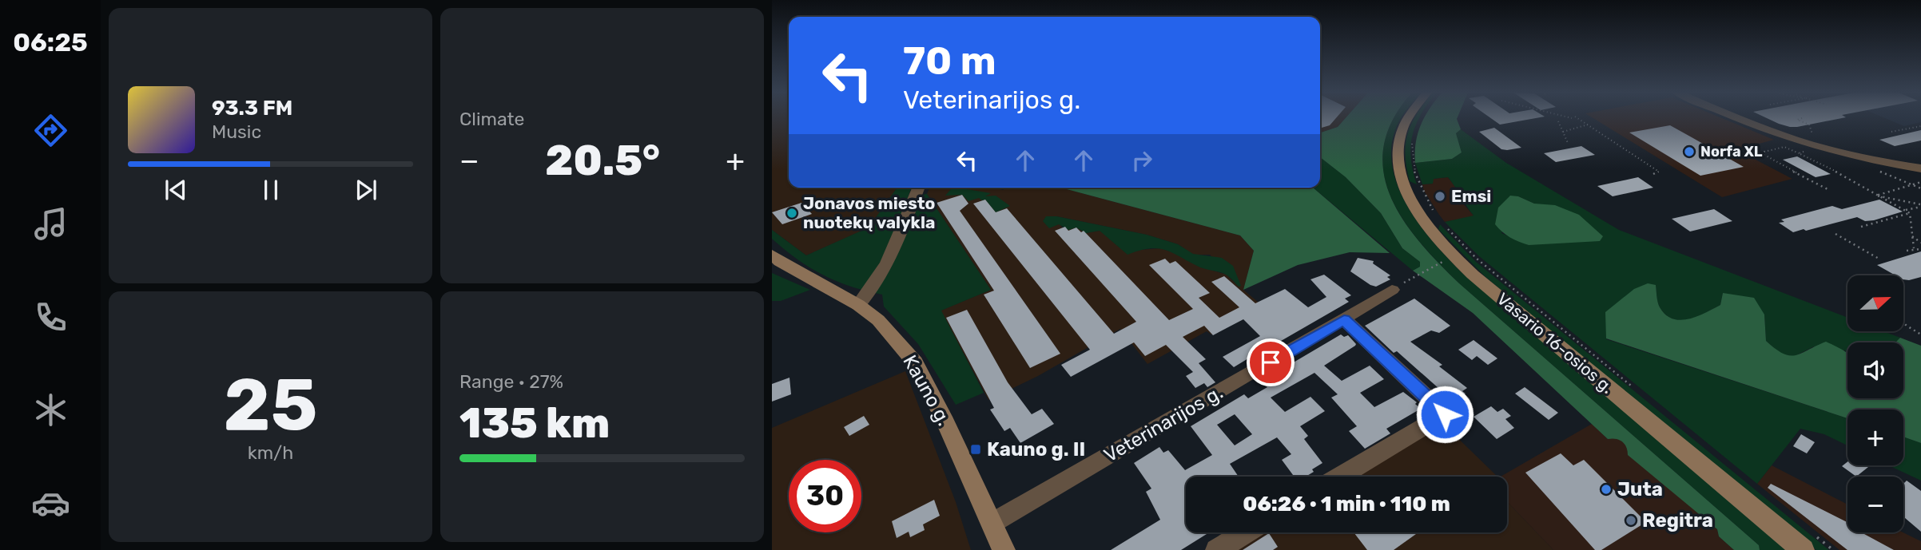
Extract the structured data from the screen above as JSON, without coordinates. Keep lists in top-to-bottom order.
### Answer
{
  "streets": {
    "main road": ["Vasario 16-osios g.", "Kauno g."],
    "street": ["Veterinarijos g."]
  },
  "crossings": [
    ["Kauno g.", "Veterinarijos g."]
  ],
  "places": {
    "other": [
      "Norfa XL",
      "Emsi",
      "Jonavos miesto nuotekų valykla",
      "Juta",
      "Regitra"
    ],
    "transit": ["Kauno g. II"]
  },
  "north": "right",
  "page": {
    "tabs": "06:25",
    "tile": [
      "Climate",
      ["25", "km/h"],
      ["Range · 27%", "135 km"]
    ],
    "turn": ["70 m", "Veterinarijos g."],
    "song": ["93.3 FM", "Music"],
    "heat": ["−", "20.5°", "+"],
    "map_buttons": ["+", "−"],
    "limit": "30",
    "trip": "06:26 · 1 min · 110 m"
  }
}
